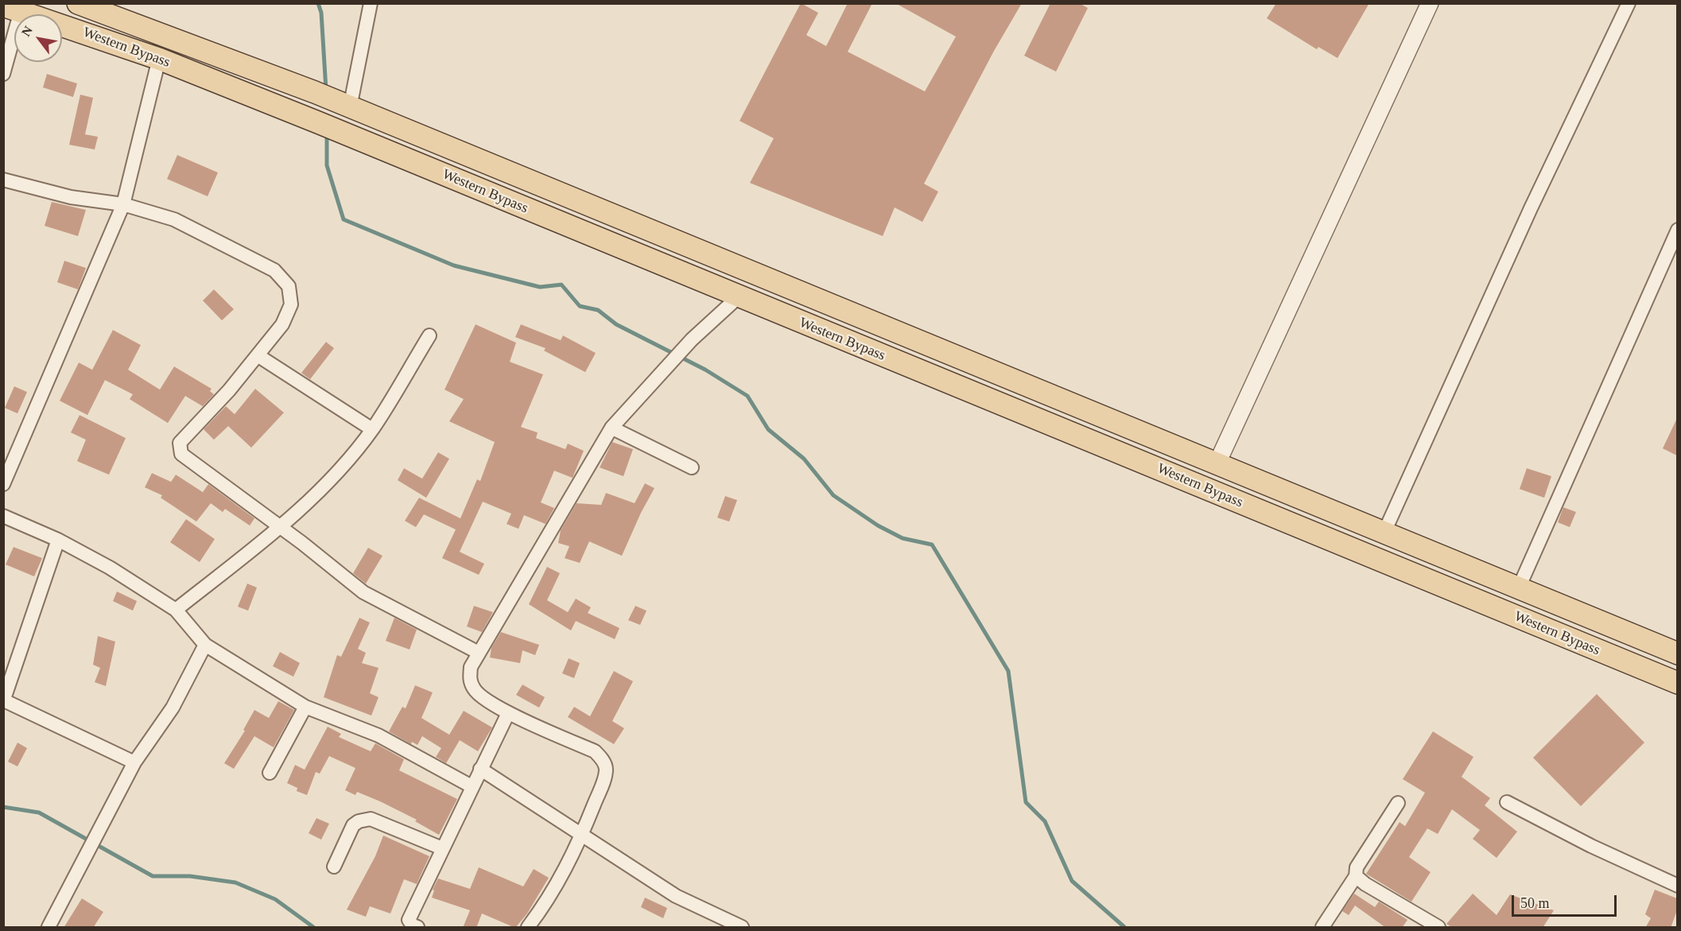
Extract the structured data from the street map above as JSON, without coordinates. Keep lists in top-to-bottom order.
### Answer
{
  "streets": {
    "main road": ["Western Bypass"]
  },
  "scale_bar": "50 m",
  "north": "top left"
}
